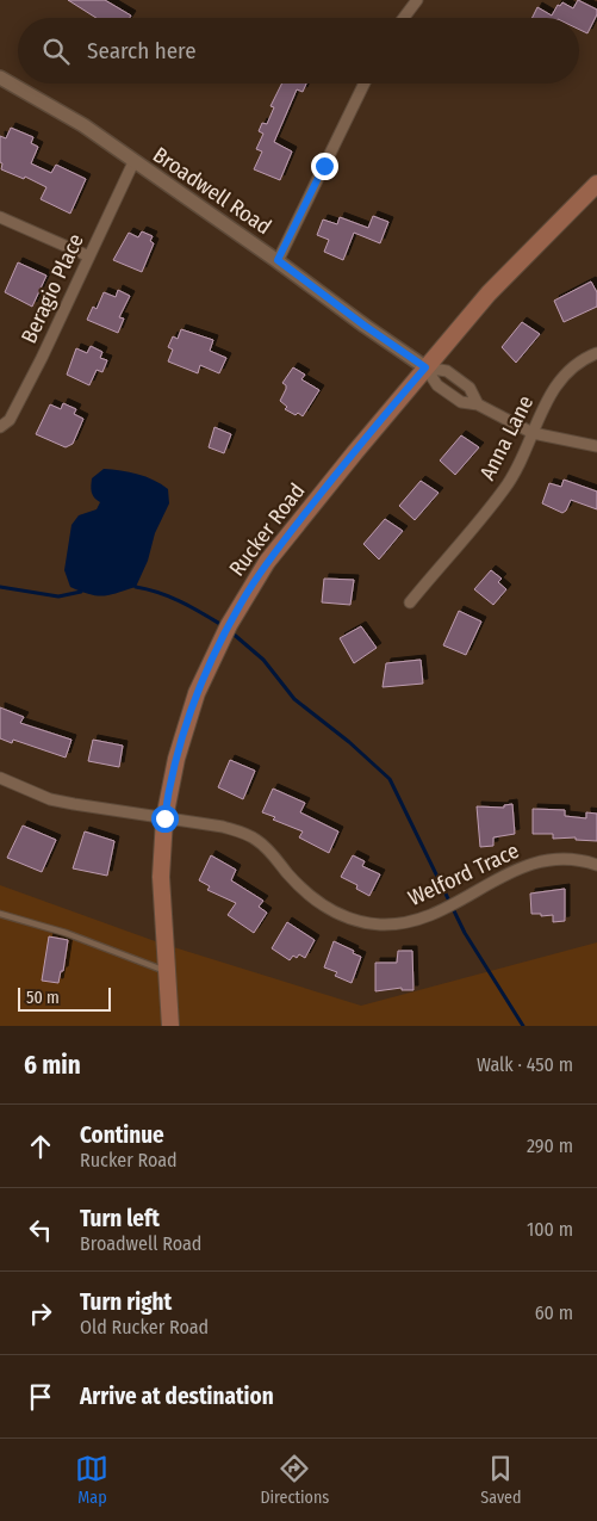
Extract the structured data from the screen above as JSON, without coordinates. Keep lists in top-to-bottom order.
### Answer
{
  "streets": {
    "main road": ["Rucker Road"],
    "street": [
      "Broadwell Road",
      "Beragio Place",
      "Anna Lane",
      "Welford Trace"
    ]
  },
  "crossings": [
    ["Broadwell Road", "Beragio Place"],
    ["Broadwell Road", "Rucker Road"],
    ["Rucker Road", "Welford Trace"]
  ],
  "scale_bar": "50 m",
  "page": {
    "search": "Search here",
    "scale": "50 m",
    "heading": ["6 min", "Walk · 450 m"],
    "list": [
      ["Continue", "Rucker Road", "290 m"],
      ["Turn left", "Broadwell Road", "100 m"],
      ["Turn right", "Old Rucker Road", "60 m"],
      "Arrive at destination"
    ],
    "nav": ["Map", "Directions", "Saved"]
  }
}
